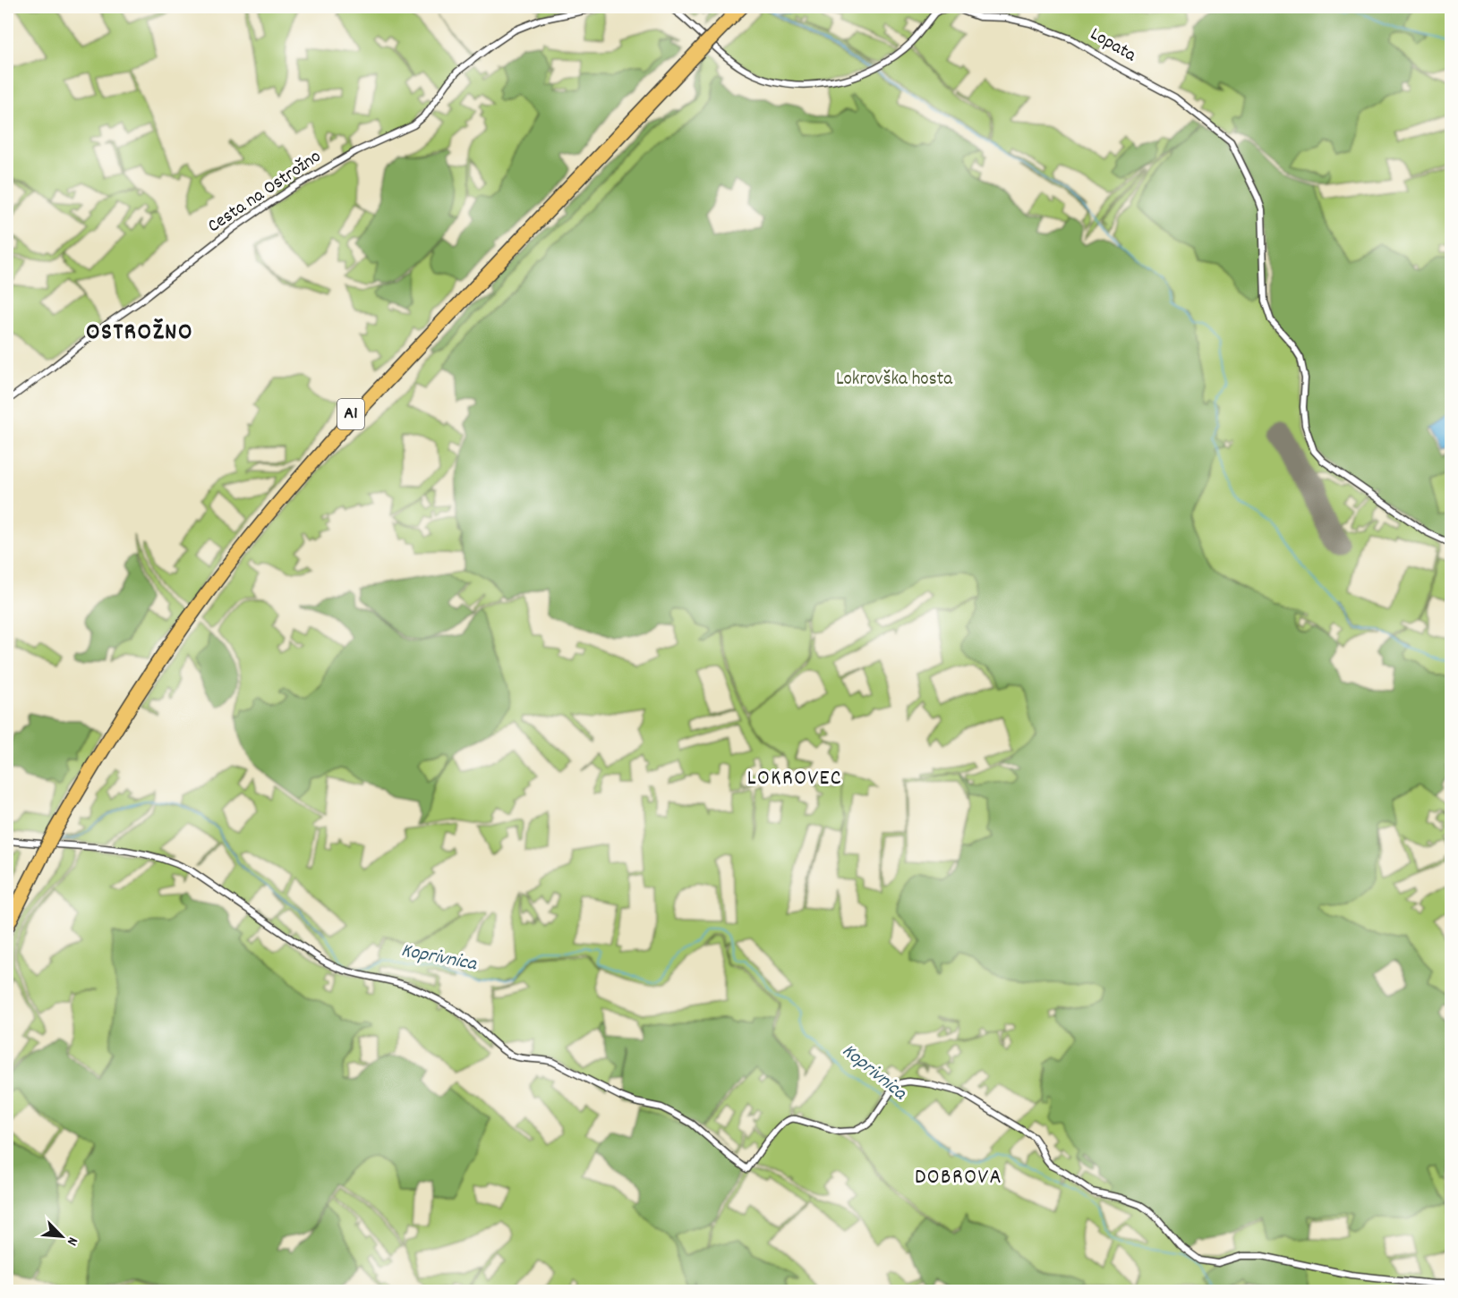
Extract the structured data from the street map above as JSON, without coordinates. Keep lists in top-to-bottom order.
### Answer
{
  "streets": {
    "highway": ["A1"],
    "street": ["Lopata", "Cesta na Ostrožno"]
  },
  "districts": ["OSTROŽNO", "LOKROVEC", "DOBROVA"],
  "water": ["Koprivnica"],
  "parks": ["Lokrovška hosta"],
  "north": "bottom right"
}
